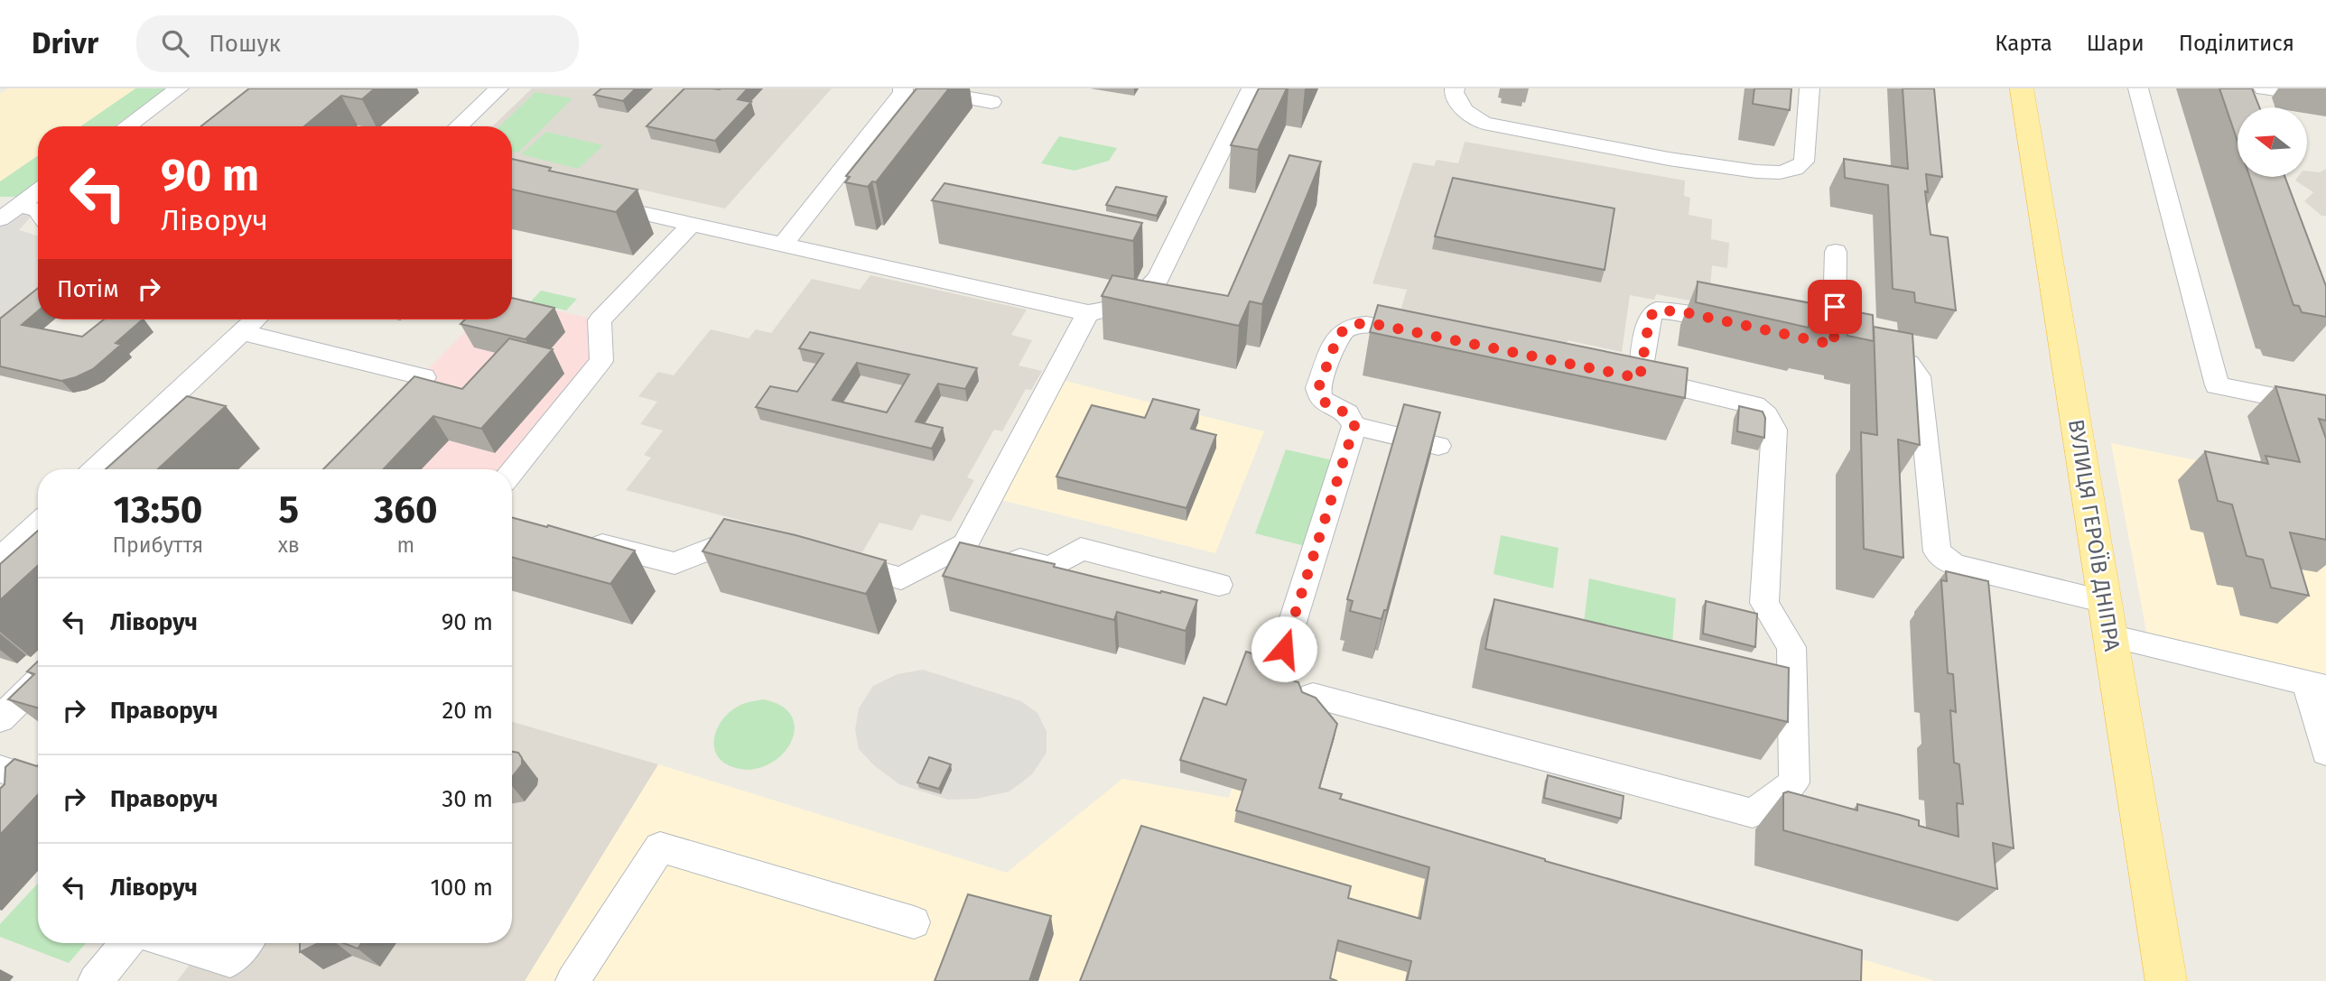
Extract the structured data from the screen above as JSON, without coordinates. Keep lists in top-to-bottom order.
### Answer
{
  "streets": {
    "main road": ["ВУЛИЦЯ ГЕРОЇВ ДНІПРА"]
  },
  "north": "left",
  "page": {
    "header": "Drivr",
    "search": "Пошук",
    "nav": ["Карта", "Шари", "Поділитися"],
    "turn": ["90 m", "Ліворуч"],
    "then": "Потім",
    "eta": [
      "13:50",
      "Прибуття",
      "5",
      "хв",
      "360",
      "m"
    ],
    "list": [
      {
        "name": "Ліворуч",
        "value": "90 m"
      },
      {
        "name": "Праворуч",
        "value": "20 m"
      },
      {
        "name": "Праворуч",
        "value": "30 m"
      },
      {
        "name": "Ліворуч",
        "value": "100 m"
      }
    ]
  }
}
